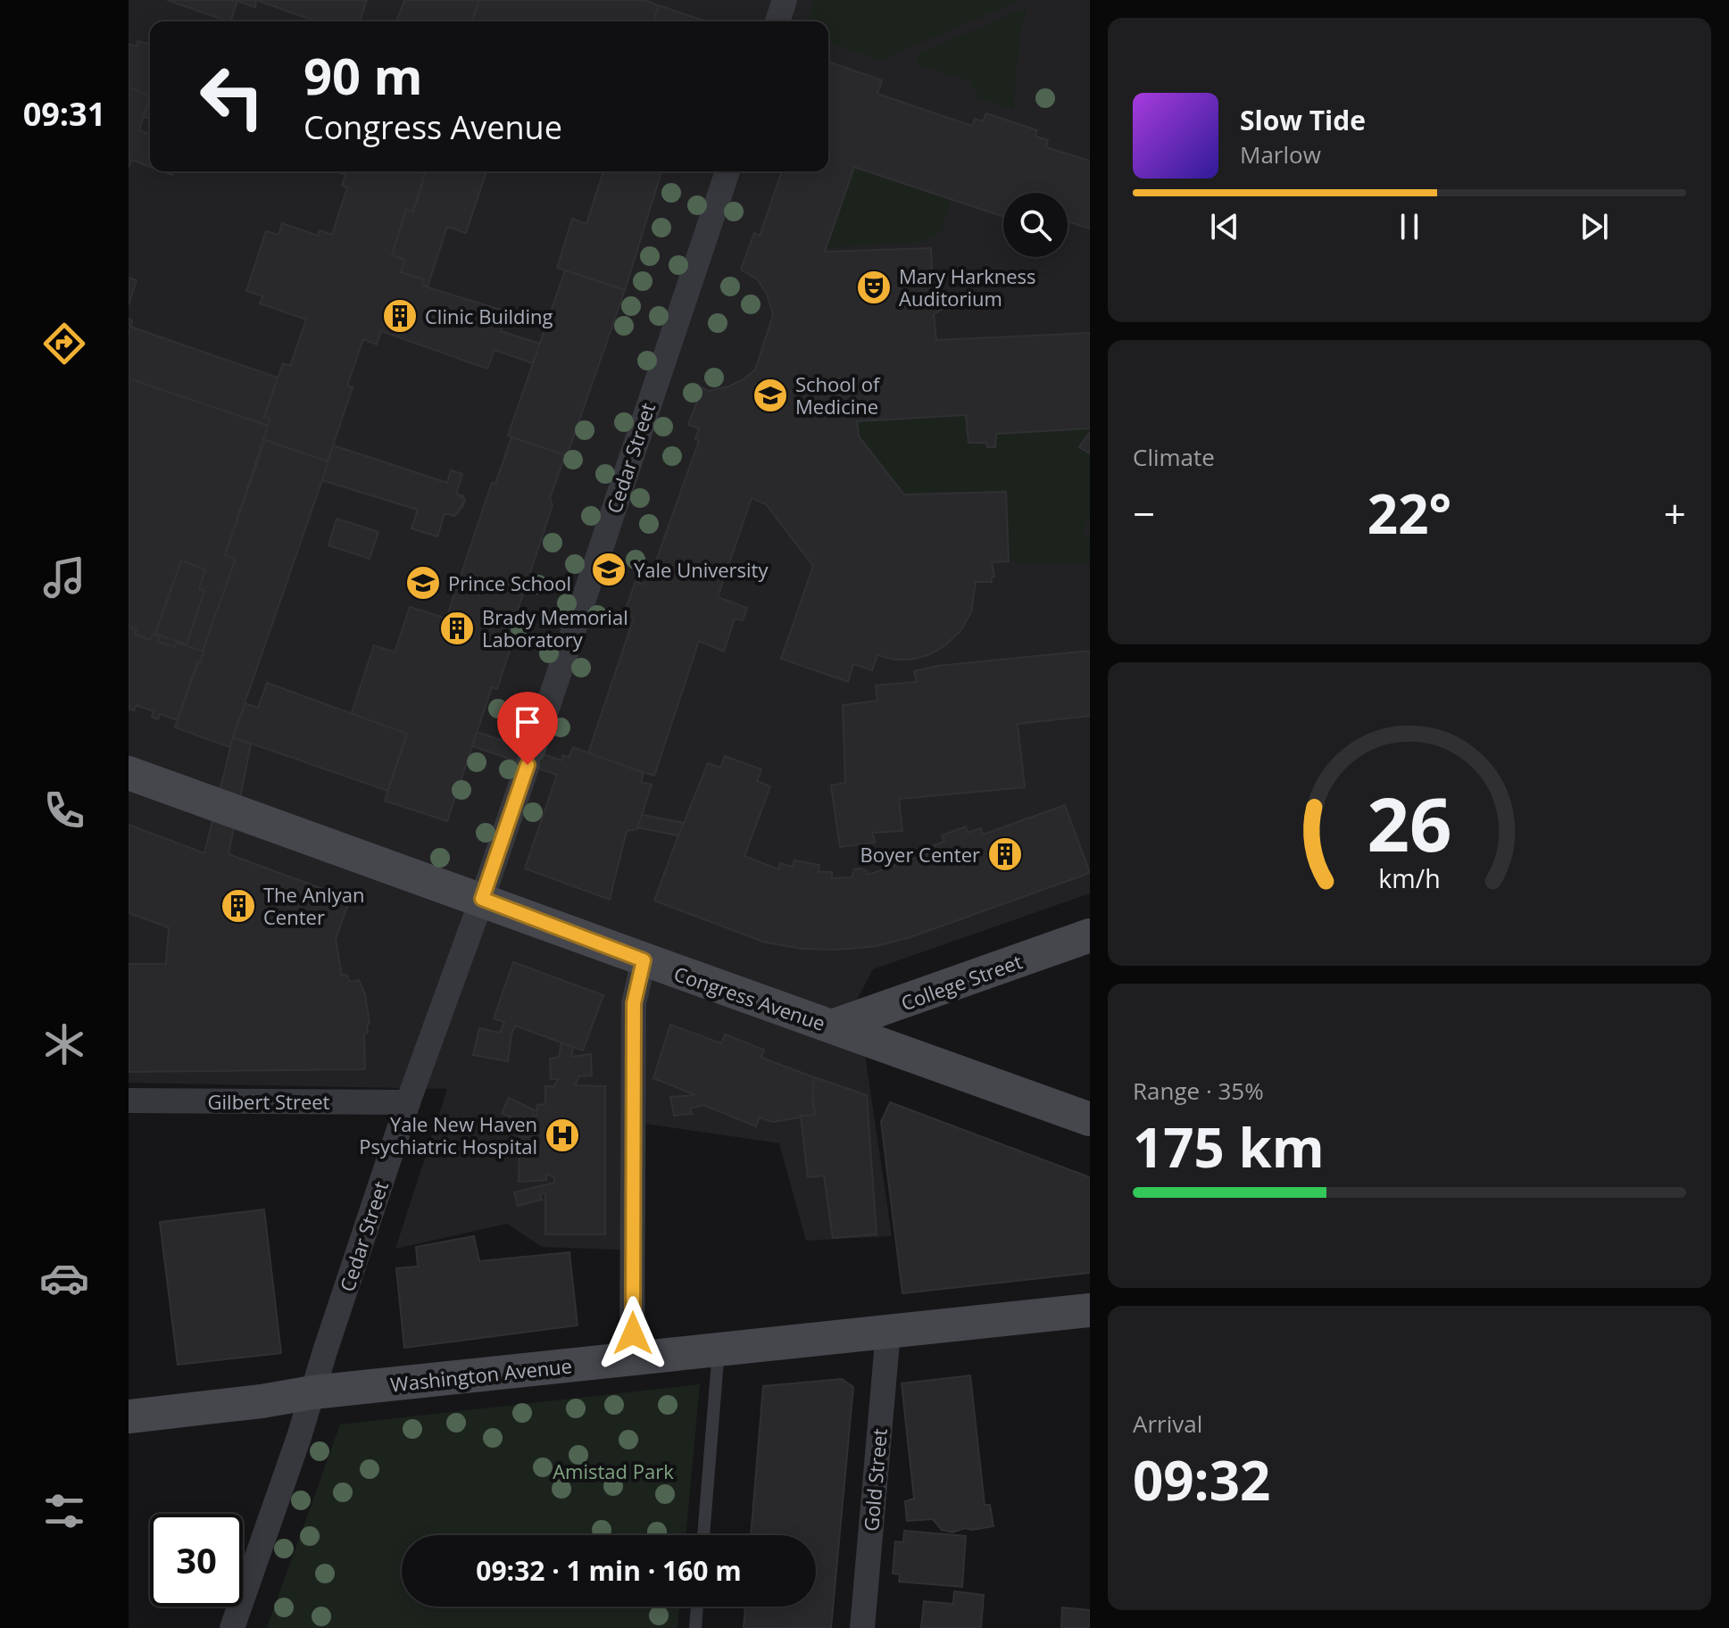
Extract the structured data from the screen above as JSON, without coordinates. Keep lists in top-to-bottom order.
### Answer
{
  "streets": {
    "main road": ["College Street", "Congress Avenue", "Washington Avenue"],
    "street": ["Cedar Street", "Gilbert Street", "Gold Street"]
  },
  "crossings": [
    ["Cedar Street", "Congress Avenue"],
    ["Cedar Street", "Gilbert Street"],
    ["Cedar Street", "Washington Avenue"],
    ["College Street", "Congress Avenue"],
    ["Washington Avenue", "Gold Street"]
  ],
  "parks": ["Amistad Park"],
  "places": {
    "theatre": ["Mary Harkness Auditorium"],
    "building": [
      "Clinic Building",
      "Brady Memorial Laboratory",
      "Boyer Center",
      "The Anlyan Center"
    ],
    "school or university": ["School of Medicine", "Yale University", "Prince School"],
    "hospital": ["Yale New Haven Psychiatric Hospital"]
  },
  "page": {
    "tabs": "09:31",
    "turn": ["90 m", "Congress Avenue"],
    "song": ["Slow Tide", "Marlow"],
    "tile": [
      "Climate",
      ["Range · 35%", "175 km"],
      ["Arrival", "09:32"]
    ],
    "heat": ["−", "22°", "+"],
    "limit": "30",
    "trip": "09:32 · 1 min · 160 m",
    "gauge": ["26", "km/h"]
  }
}
